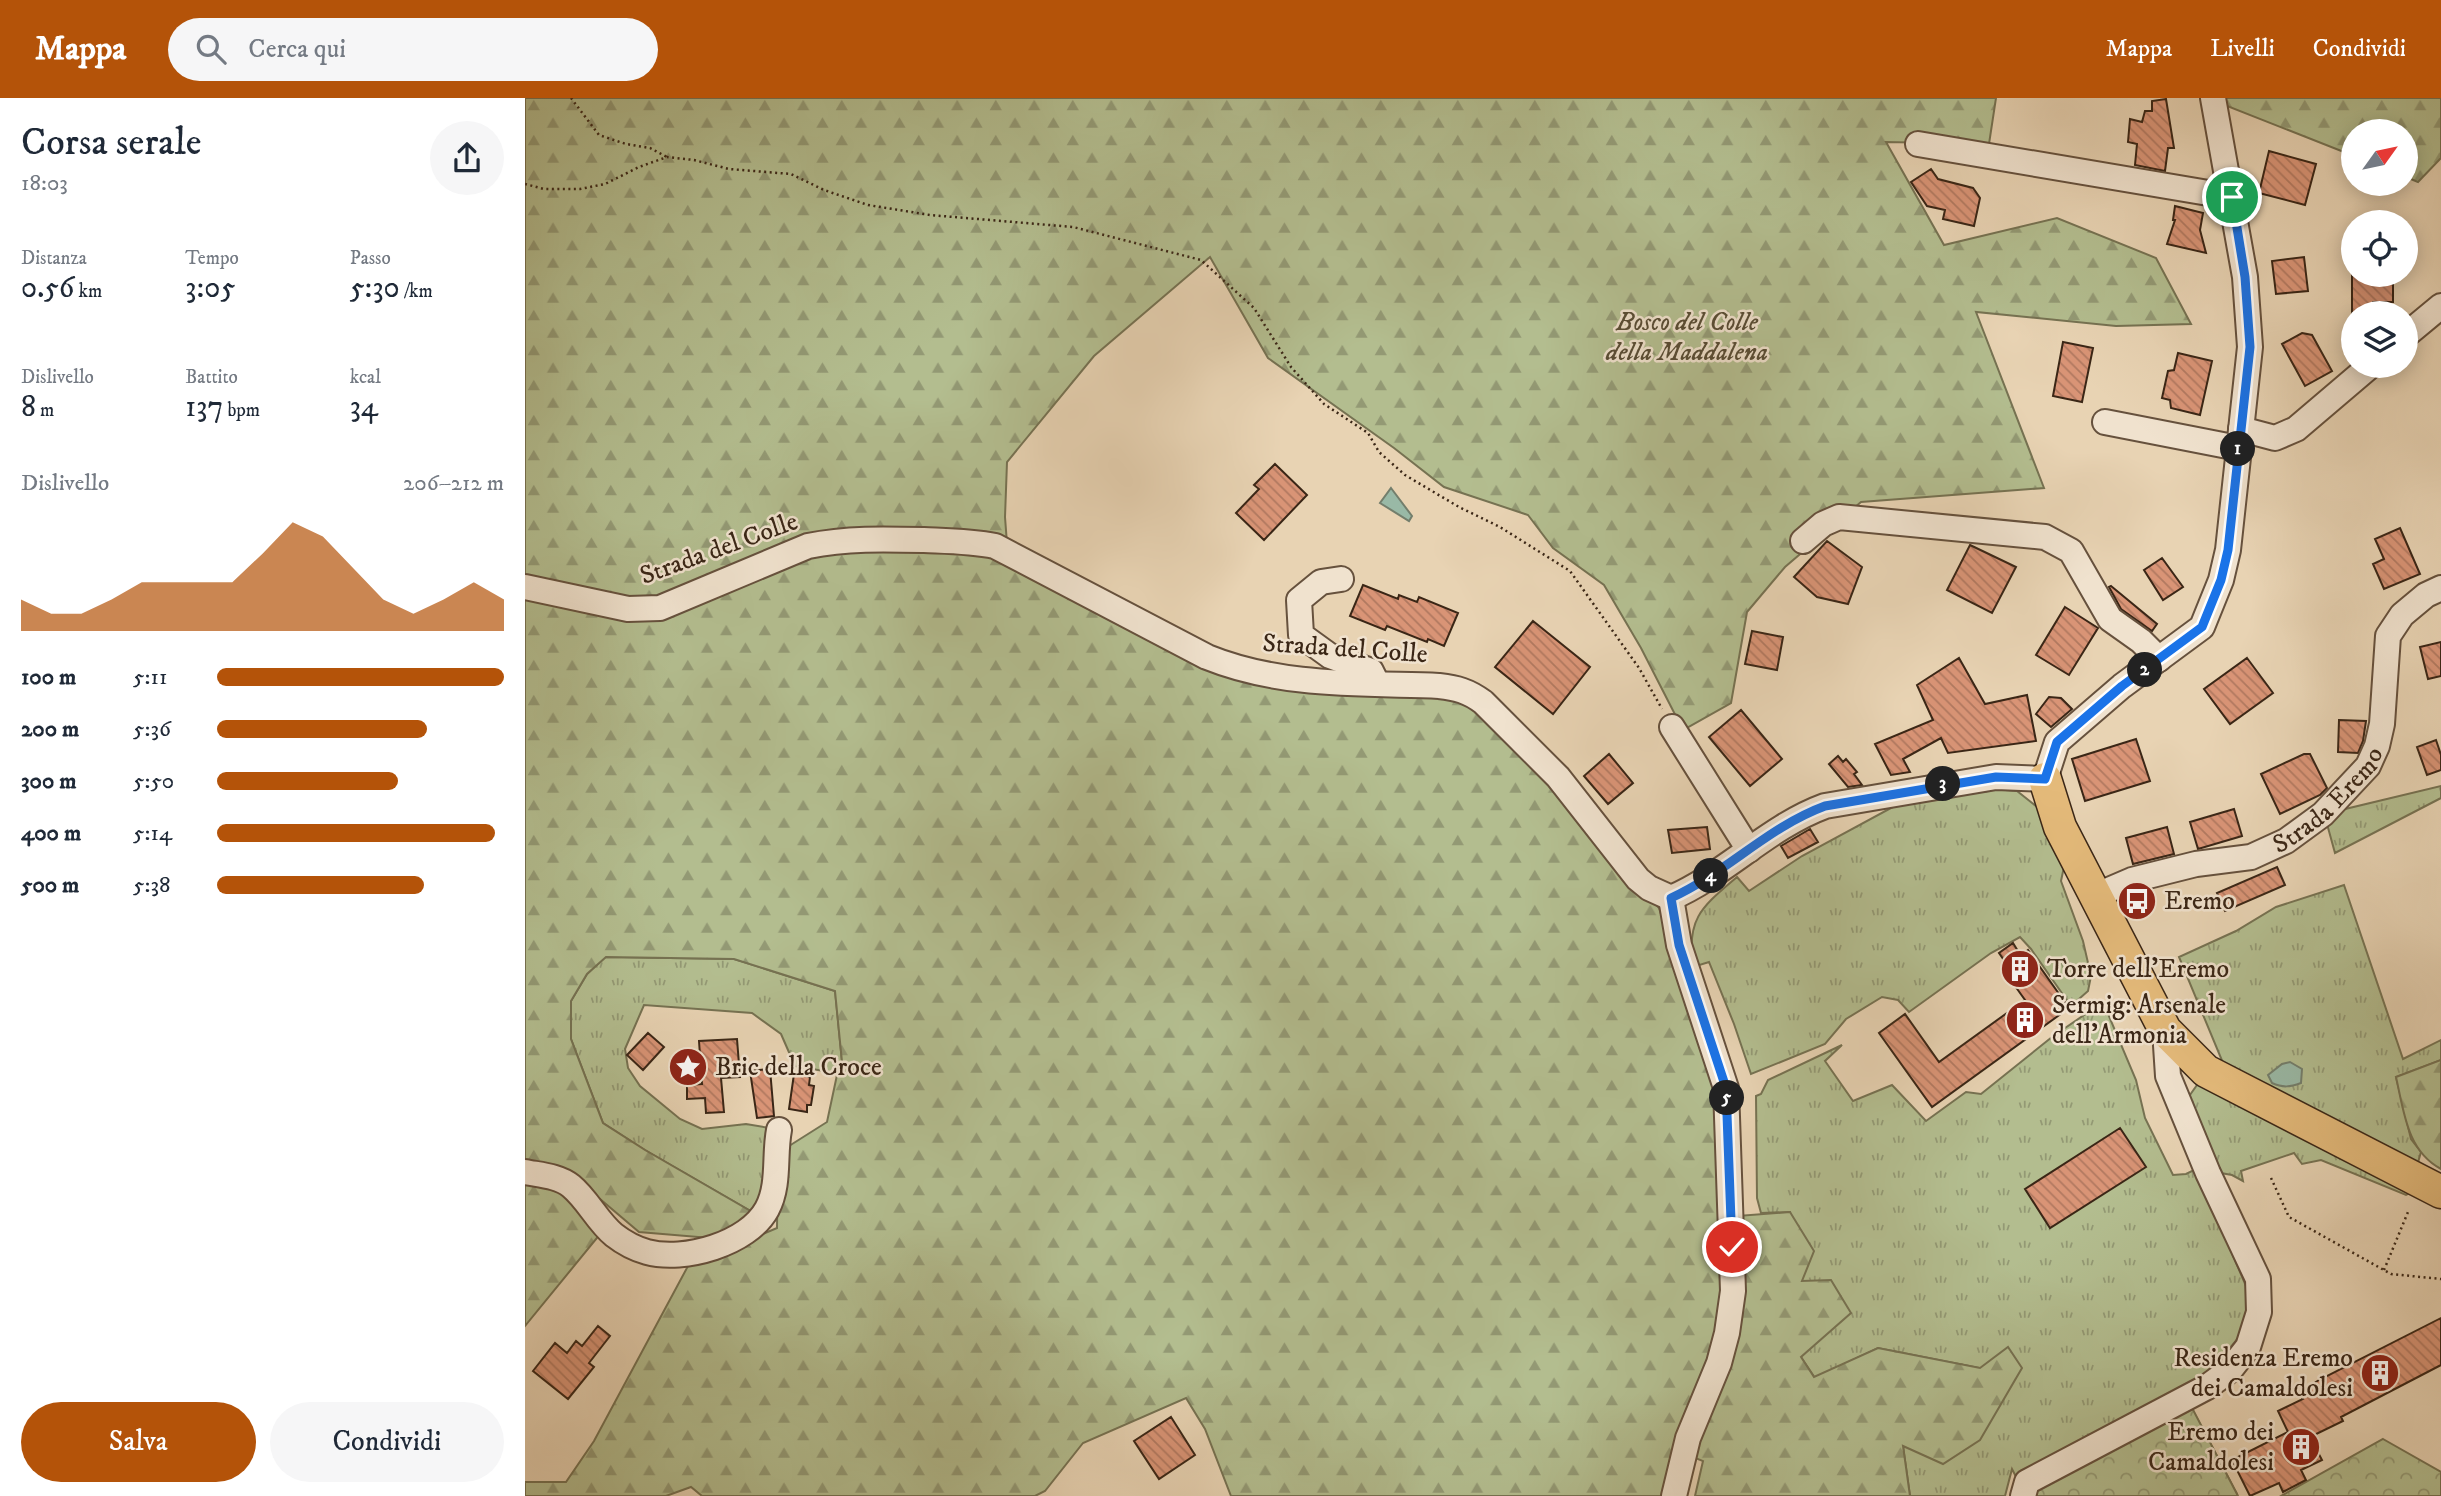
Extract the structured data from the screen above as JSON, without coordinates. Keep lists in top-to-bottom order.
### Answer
{
  "streets": {
    "street": ["Strada del Colle", "Strada Eremo"]
  },
  "parks": ["Bosco del Colle della Maddalena"],
  "places": {
    "bus stop": ["Eremo"],
    "building": [
      "Torre dell'Eremo",
      "Sermig: Arsenale dell'Armonia",
      "Residenza Eremo dei Camaldolesi",
      "Eremo dei Camaldolesi"
    ],
    "place": ["Bric della Croce"]
  },
  "north": "top right",
  "page": {
    "header": "Mappa",
    "search": "Cerca qui",
    "nav": ["Mappa", "Livelli", "Condividi"],
    "heading": ["Corsa serale", "18:03"],
    "stats": [
      ["Distanza", "0.56 km"],
      ["Tempo", "3:05"],
      ["Passo", "5:30 /km"],
      ["Dislivello", "8 m"],
      ["Battito", "137 bpm"],
      ["kcal", "34"]
    ],
    "pins": [
      "1",
      "2",
      "3",
      "4",
      "5"
    ],
    "chart": ["Dislivello", "206–212 m"],
    "list": [
      {
        "name": "100 m",
        "note": "5:11"
      },
      {
        "name": "200 m",
        "note": "5:36"
      },
      {
        "name": "300 m",
        "note": "5:50"
      },
      {
        "name": "400 m",
        "note": "5:14"
      },
      {
        "name": "500 m",
        "note": "5:38"
      }
    ],
    "buttons": ["Salva", "Condividi"]
  }
}
